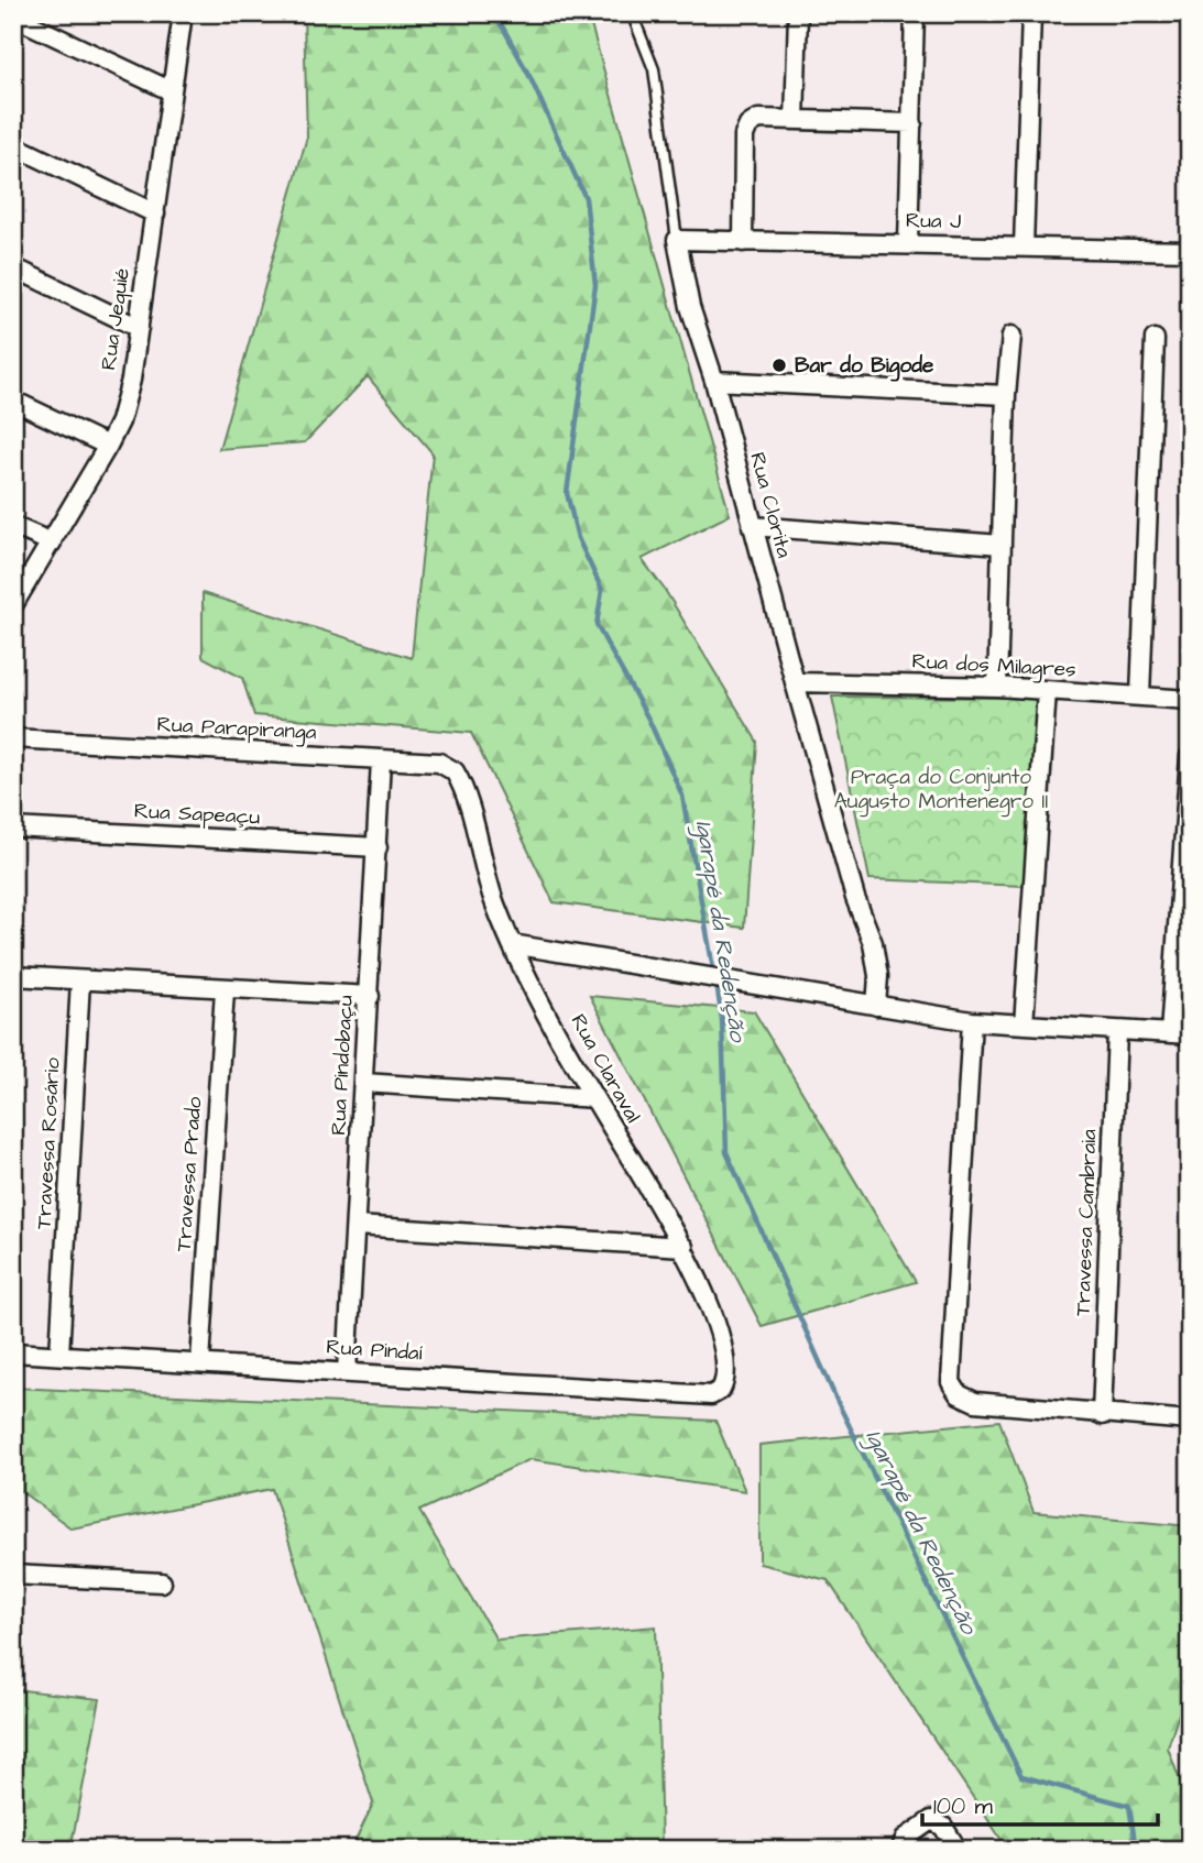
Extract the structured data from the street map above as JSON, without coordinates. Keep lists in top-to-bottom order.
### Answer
{
  "streets": {
    "street": [
      "Rua J",
      "Rua Jequié",
      "Rua Clorita",
      "Rua dos Milagres",
      "Rua Parapiranga",
      "Rua Sapeaçu",
      "Rua Pindobaçu",
      "Rua Claraval",
      "Travessa Rosário",
      "Travessa Prado",
      "Travessa Cambraia",
      "Rua Pindaí"
    ]
  },
  "crossings": [
    ["Rua J", "Rua Clorita"],
    ["Rua Clorita", "Rua dos Milagres"],
    ["Rua Parapiranga", "Rua Pindobaçu"],
    ["Rua Parapiranga", "Rua Claraval"],
    ["Rua Sapeaçu", "Rua Pindobaçu"],
    ["Rua Pindobaçu", "Rua Pindaí"],
    ["Rua Claraval", "Rua Pindaí"],
    ["Travessa Rosário", "Rua Pindaí"],
    ["Travessa Prado", "Rua Pindaí"]
  ],
  "water": ["Igarapé da Redenção"],
  "parks": ["Praça do Conjunto Augusto Montenegro II"],
  "places": ["Bar do Bigode"],
  "scale_bar": "100 m"
}
